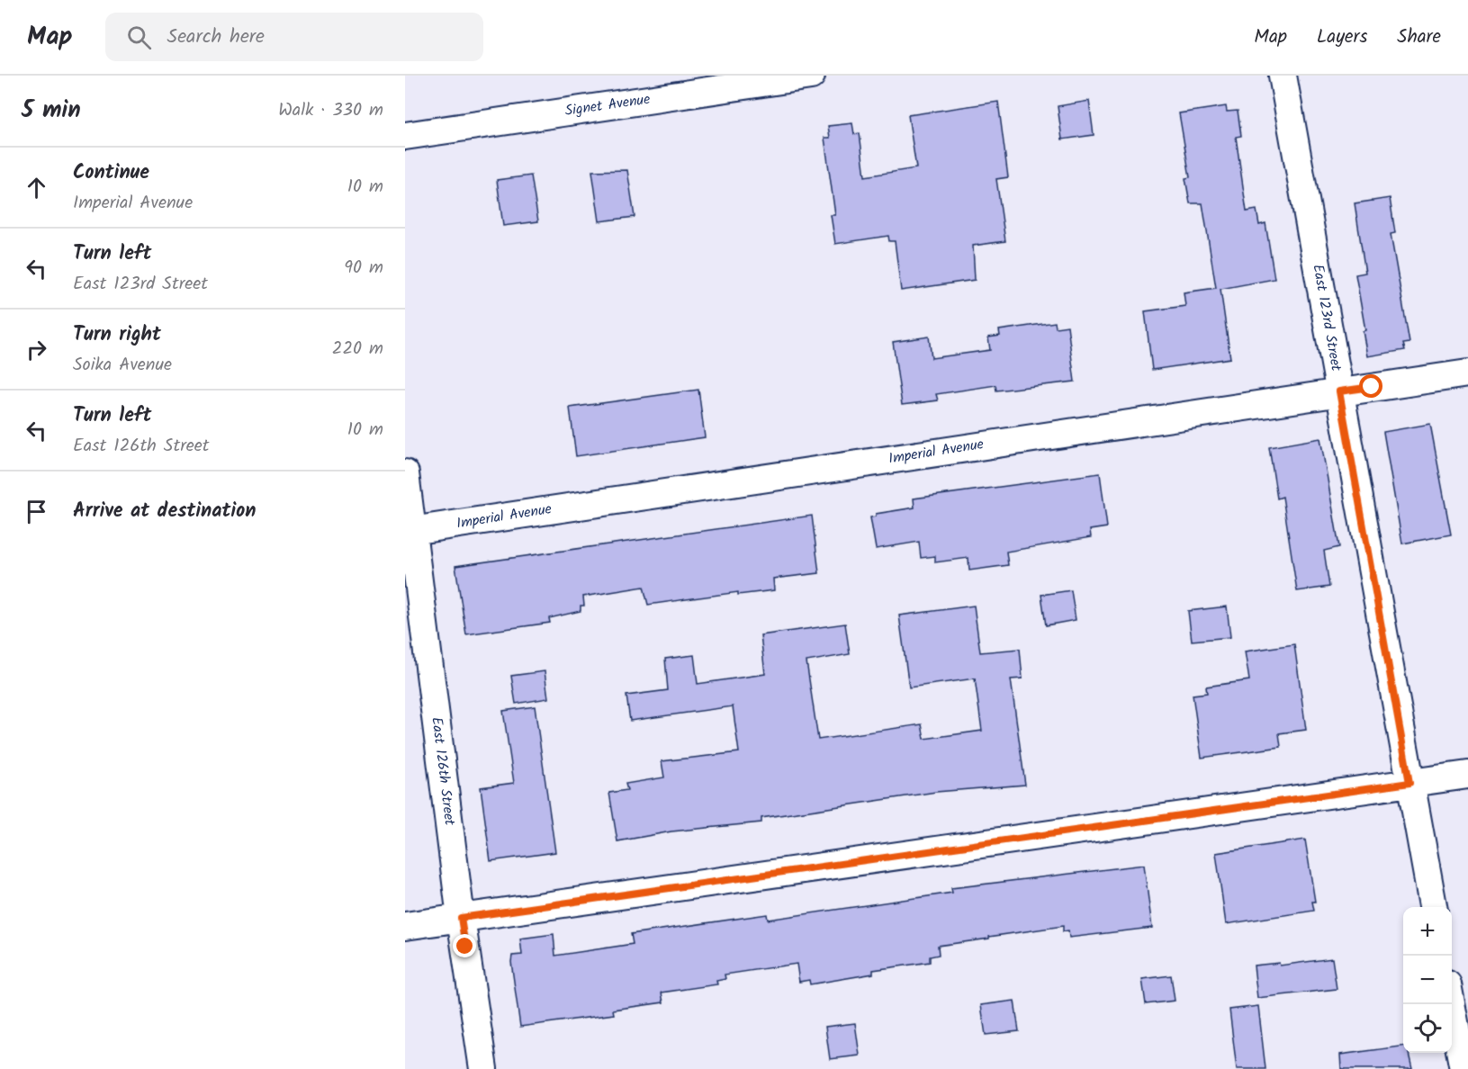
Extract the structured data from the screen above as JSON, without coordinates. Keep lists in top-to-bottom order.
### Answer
{
  "streets": {
    "street": [
      "Signet Avenue",
      "East 123rd Street",
      "Imperial Avenue",
      "East 126th Street"
    ]
  },
  "crossings": [
    ["East 123rd Street", "Imperial Avenue"],
    ["Imperial Avenue", "East 126th Street"]
  ],
  "page": {
    "header": "Map",
    "search": "Search here",
    "nav": ["Map", "Layers", "Share"],
    "heading": ["5 min", "Walk · 330 m"],
    "list": [
      ["Continue", "Imperial Avenue", "10 m"],
      ["Turn left", "East 123rd Street", "90 m"],
      ["Turn right", "Soika Avenue", "220 m"],
      ["Turn left", "East 126th Street", "10 m"],
      "Arrive at destination"
    ],
    "map_buttons": ["+", "−"]
  }
}
